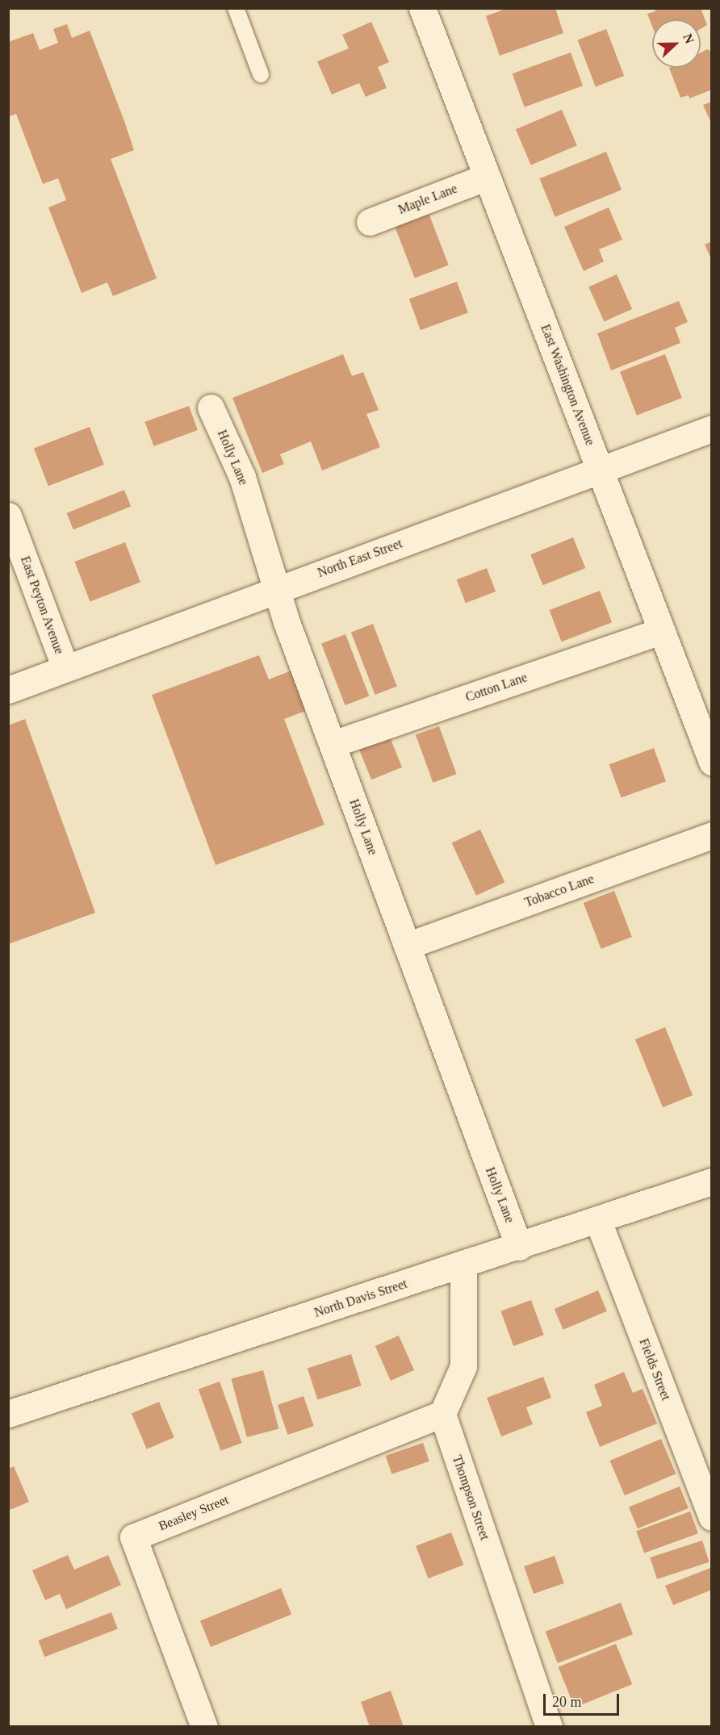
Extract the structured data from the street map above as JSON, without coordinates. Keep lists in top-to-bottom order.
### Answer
{
  "streets": {
    "street": [
      "Maple Lane",
      "East Washington Avenue",
      "Holly Lane",
      "North East Street",
      "East Peyton Avenue",
      "Cotton Lane",
      "Tobacco Lane",
      "North Davis Street",
      "Fields Street",
      "Thompson Street",
      "Beasley Street"
    ]
  },
  "crossings": [
    ["Maple Lane", "East Washington Avenue"],
    ["East Washington Avenue", "North East Street"],
    ["East Washington Avenue", "Cotton Lane"],
    ["Holly Lane", "North East Street"],
    ["Holly Lane", "Cotton Lane"],
    ["Holly Lane", "Tobacco Lane"],
    ["Holly Lane", "North Davis Street"],
    ["North East Street", "East Peyton Avenue"],
    ["North Davis Street", "Fields Street"],
    ["Thompson Street", "Beasley Street"]
  ],
  "scale_bar": "20 m",
  "north": "right"
}
